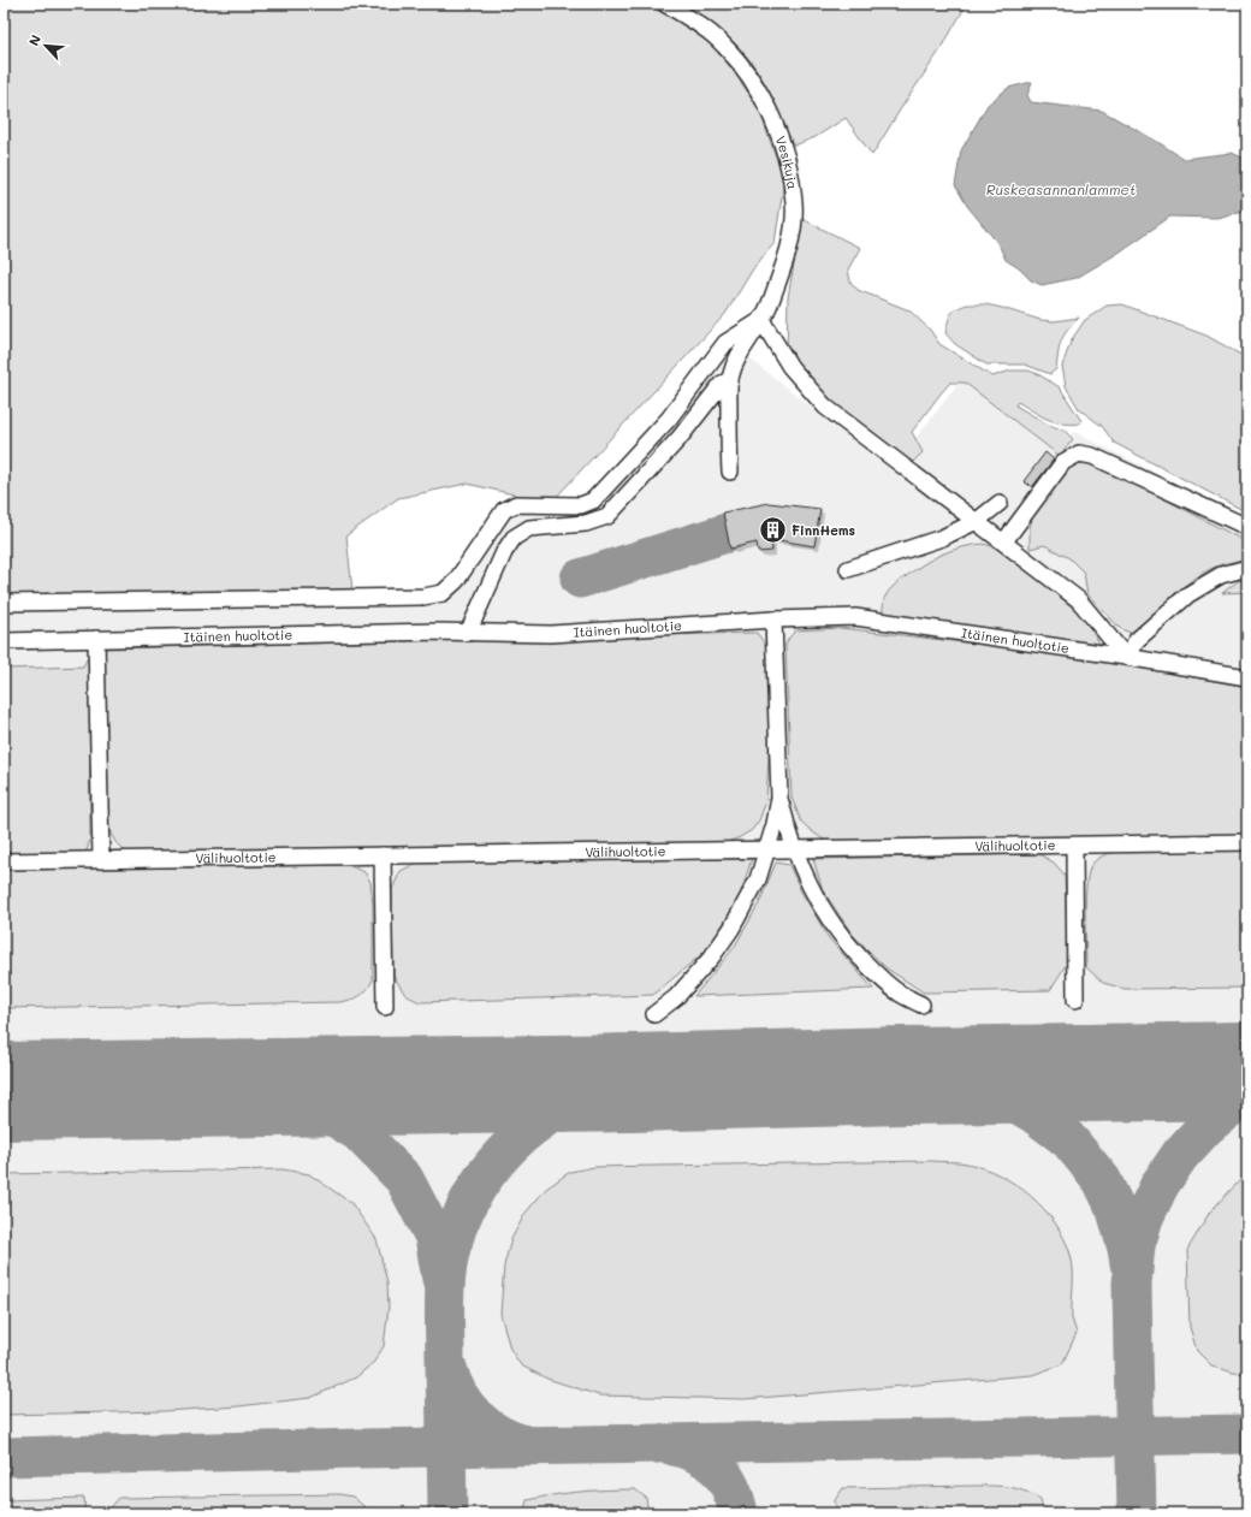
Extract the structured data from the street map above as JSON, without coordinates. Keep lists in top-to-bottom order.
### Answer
{
  "streets": {
    "lane": ["Vesikuja", "Itäinen huoltotie", "Välihuoltotie"]
  },
  "water": ["Ruskeasannanlammet"],
  "places": {
    "building": ["FinnHems"]
  },
  "north": "top left"
}
